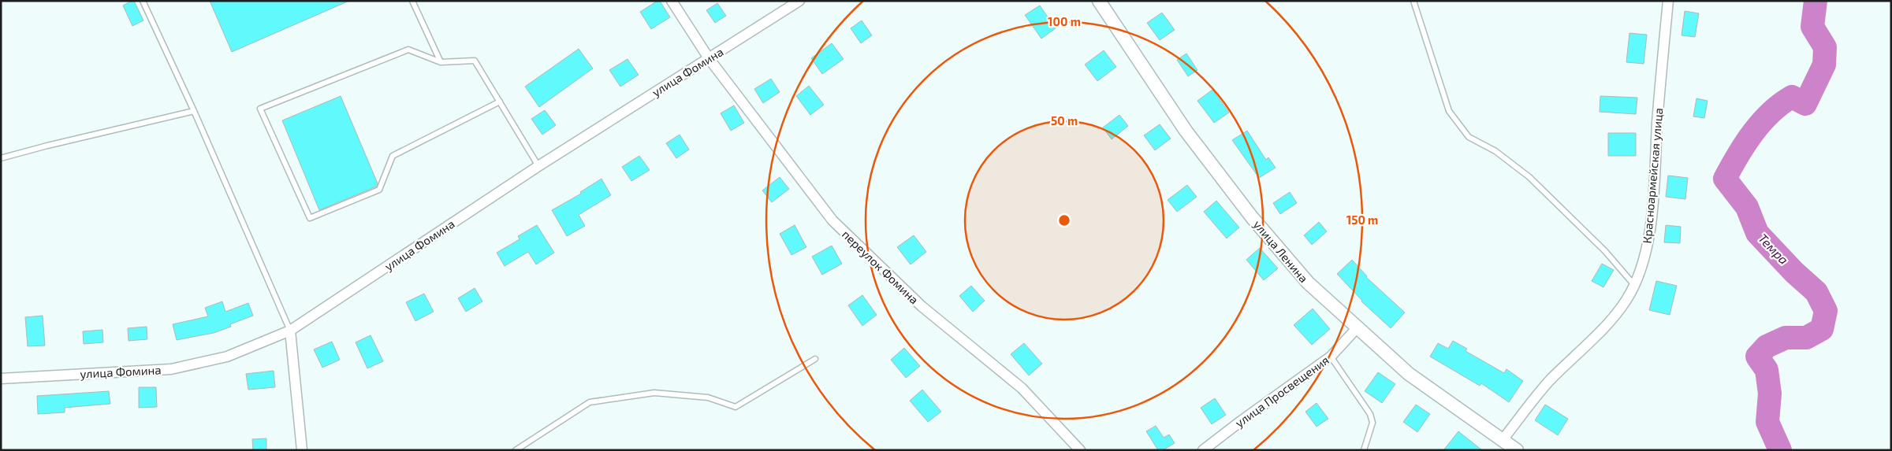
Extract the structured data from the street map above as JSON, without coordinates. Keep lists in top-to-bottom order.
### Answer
{
  "streets": {
    "street": [
      "улица Фомина",
      "Красноармейская улица",
      "улица Ленина",
      "переулок Фомина",
      "улица Просвещения"
    ]
  },
  "crossings": [
    ["улица Фомина", "переулок Фомина"],
    ["Красноармейская улица", "улица Ленина"],
    ["улица Ленина", "улица Просвещения"]
  ],
  "water": ["Темра"],
  "rings": ["100 m", "50 m", "150 m"]
}
